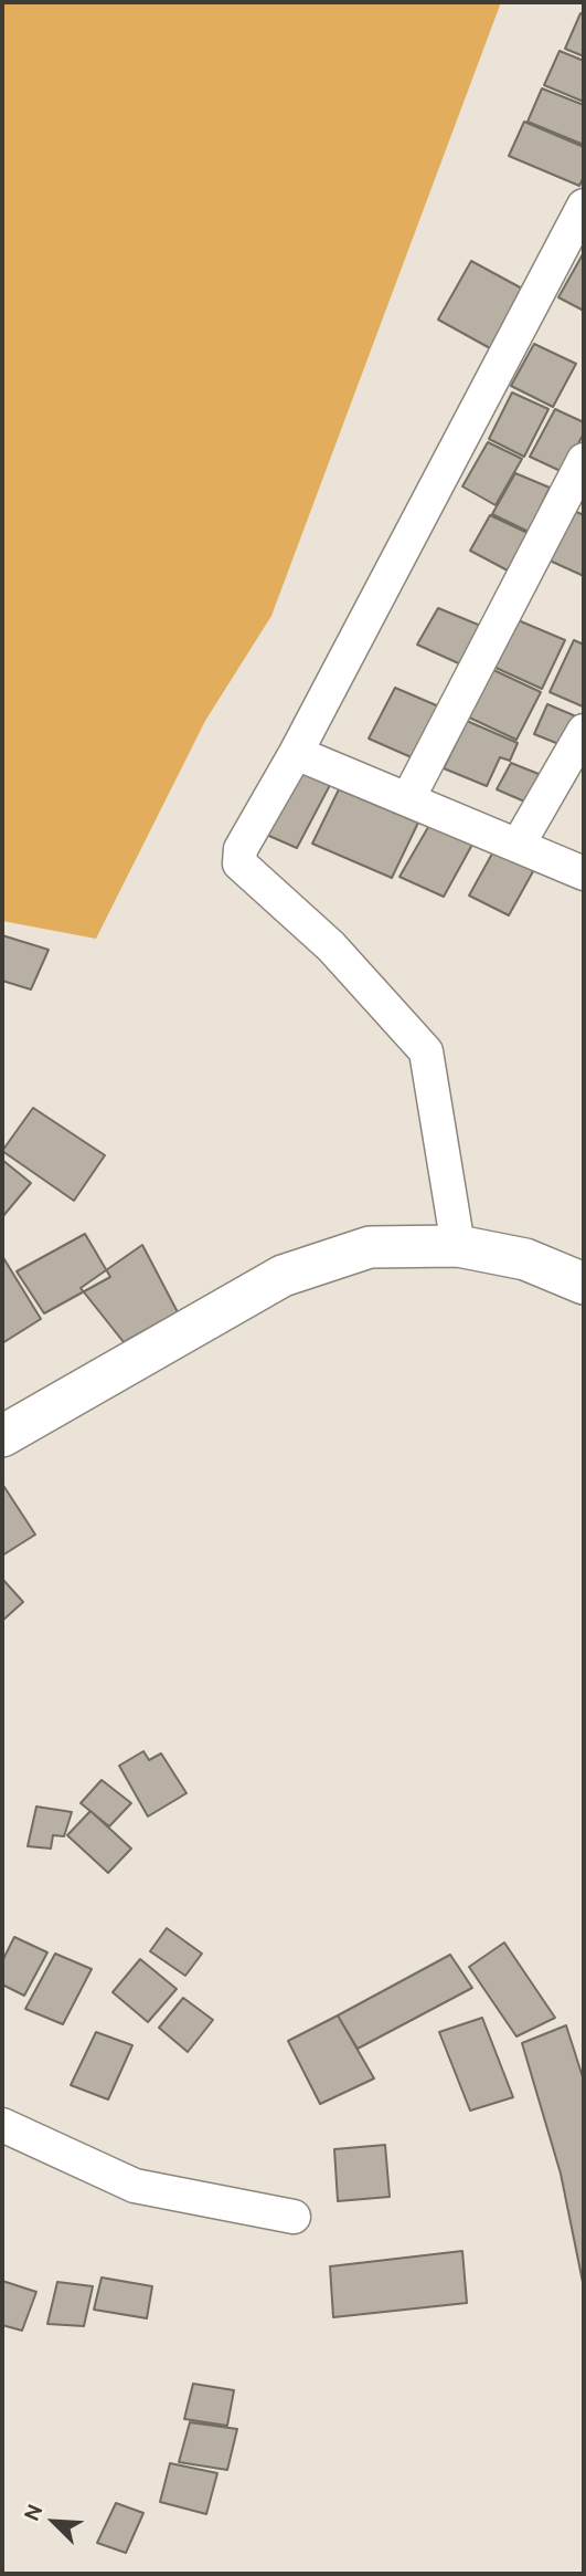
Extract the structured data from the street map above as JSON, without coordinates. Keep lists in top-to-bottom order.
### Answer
{
  "north": "top left"
}
